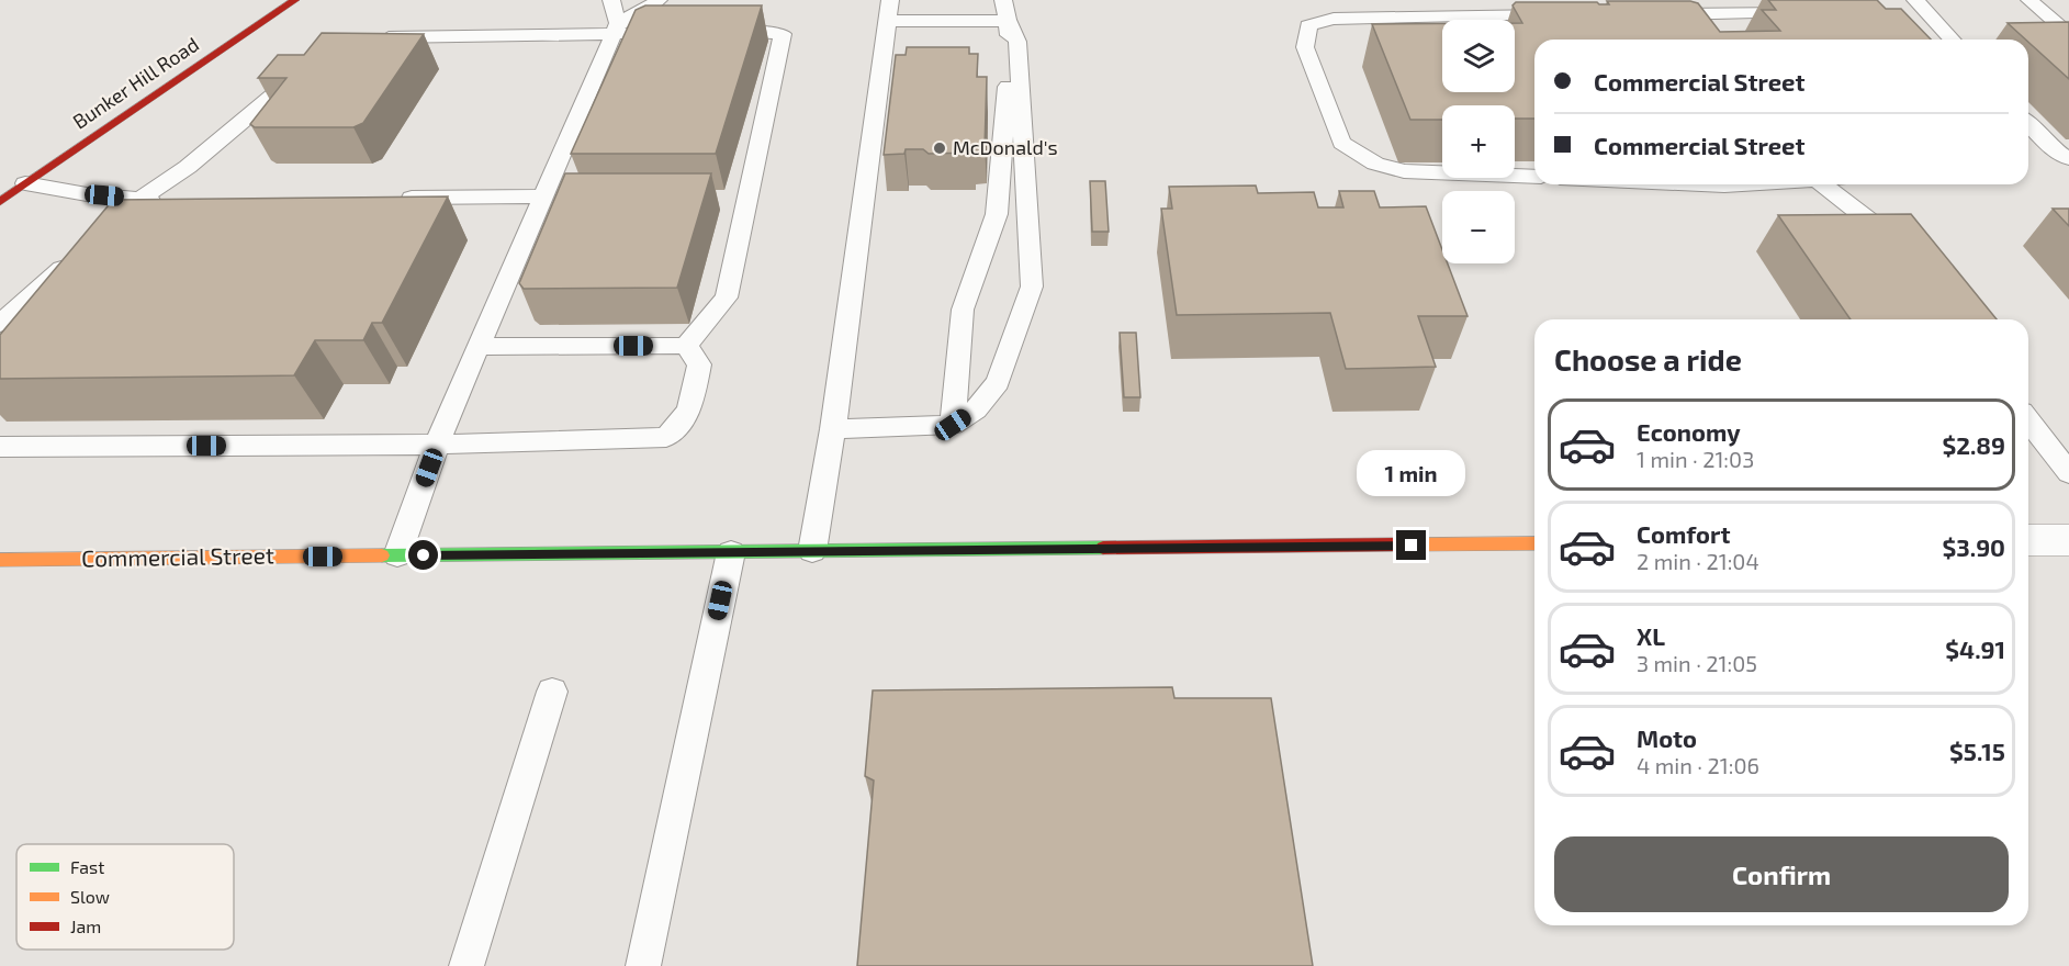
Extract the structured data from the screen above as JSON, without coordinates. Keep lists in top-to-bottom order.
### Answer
{
  "streets": {
    "street": ["Bunker Hill Road", "Commercial Street"]
  },
  "places": ["McDonald's"],
  "legend": ["Fast", "Slow", "Jam"],
  "page": {
    "map_buttons": ["+", "−"],
    "banner": ["Commercial Street", "Commercial Street"],
    "heading": "Choose a ride",
    "list": [
      {
        "name": "Economy",
        "note": "1 min · 21:03",
        "value": "$2.89"
      },
      {
        "name": "Comfort",
        "note": "2 min · 21:04",
        "value": "$3.90"
      },
      {
        "name": "XL",
        "note": "3 min · 21:05",
        "value": "$4.91"
      },
      {
        "name": "Moto",
        "note": "4 min · 21:06",
        "value": "$5.15"
      }
    ],
    "bubble": "1 min",
    "buttons": "Confirm"
  }
}
